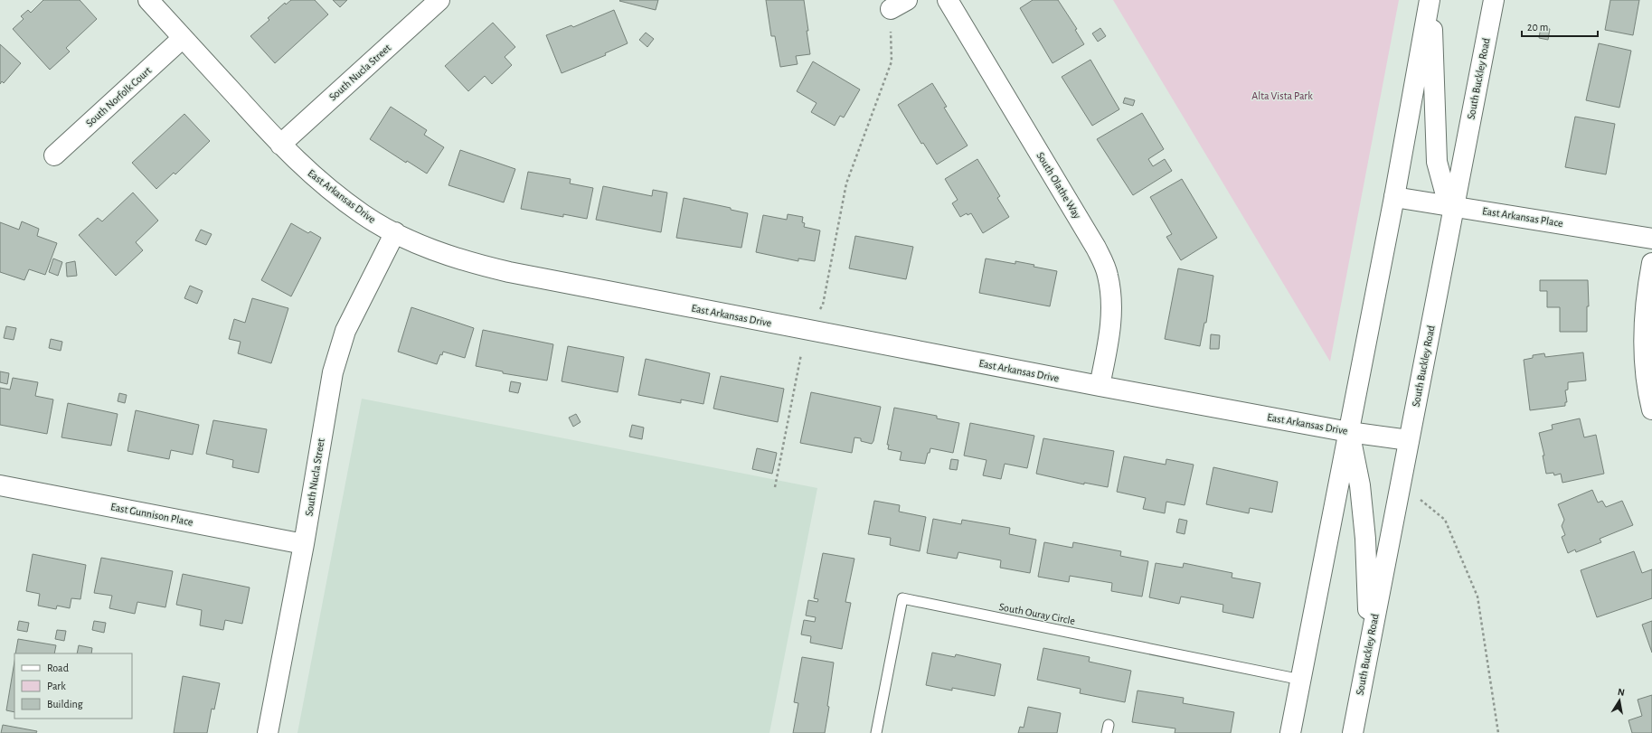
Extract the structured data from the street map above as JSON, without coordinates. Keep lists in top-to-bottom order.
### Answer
{
  "streets": {
    "street": [
      "South Nucla Street",
      "South Buckley Road",
      "South Norfolk Court",
      "South Olathe Way",
      "East Arkansas Drive",
      "East Arkansas Place",
      "East Gunnison Place"
    ],
    "lane": ["South Ouray Circle"]
  },
  "crossings": [
    ["South Nucla Street", "East Arkansas Drive"],
    ["South Nucla Street", "East Gunnison Place"],
    ["South Buckley Road", "East Arkansas Drive"],
    ["South Buckley Road", "East Arkansas Place"],
    ["South Norfolk Court", "East Arkansas Drive"],
    ["South Olathe Way", "East Arkansas Drive"]
  ],
  "parks": ["Alta Vista Park"],
  "legend": ["Road", "Park", "Building"],
  "scale_bar": "20 m",
  "north": "top"
}
